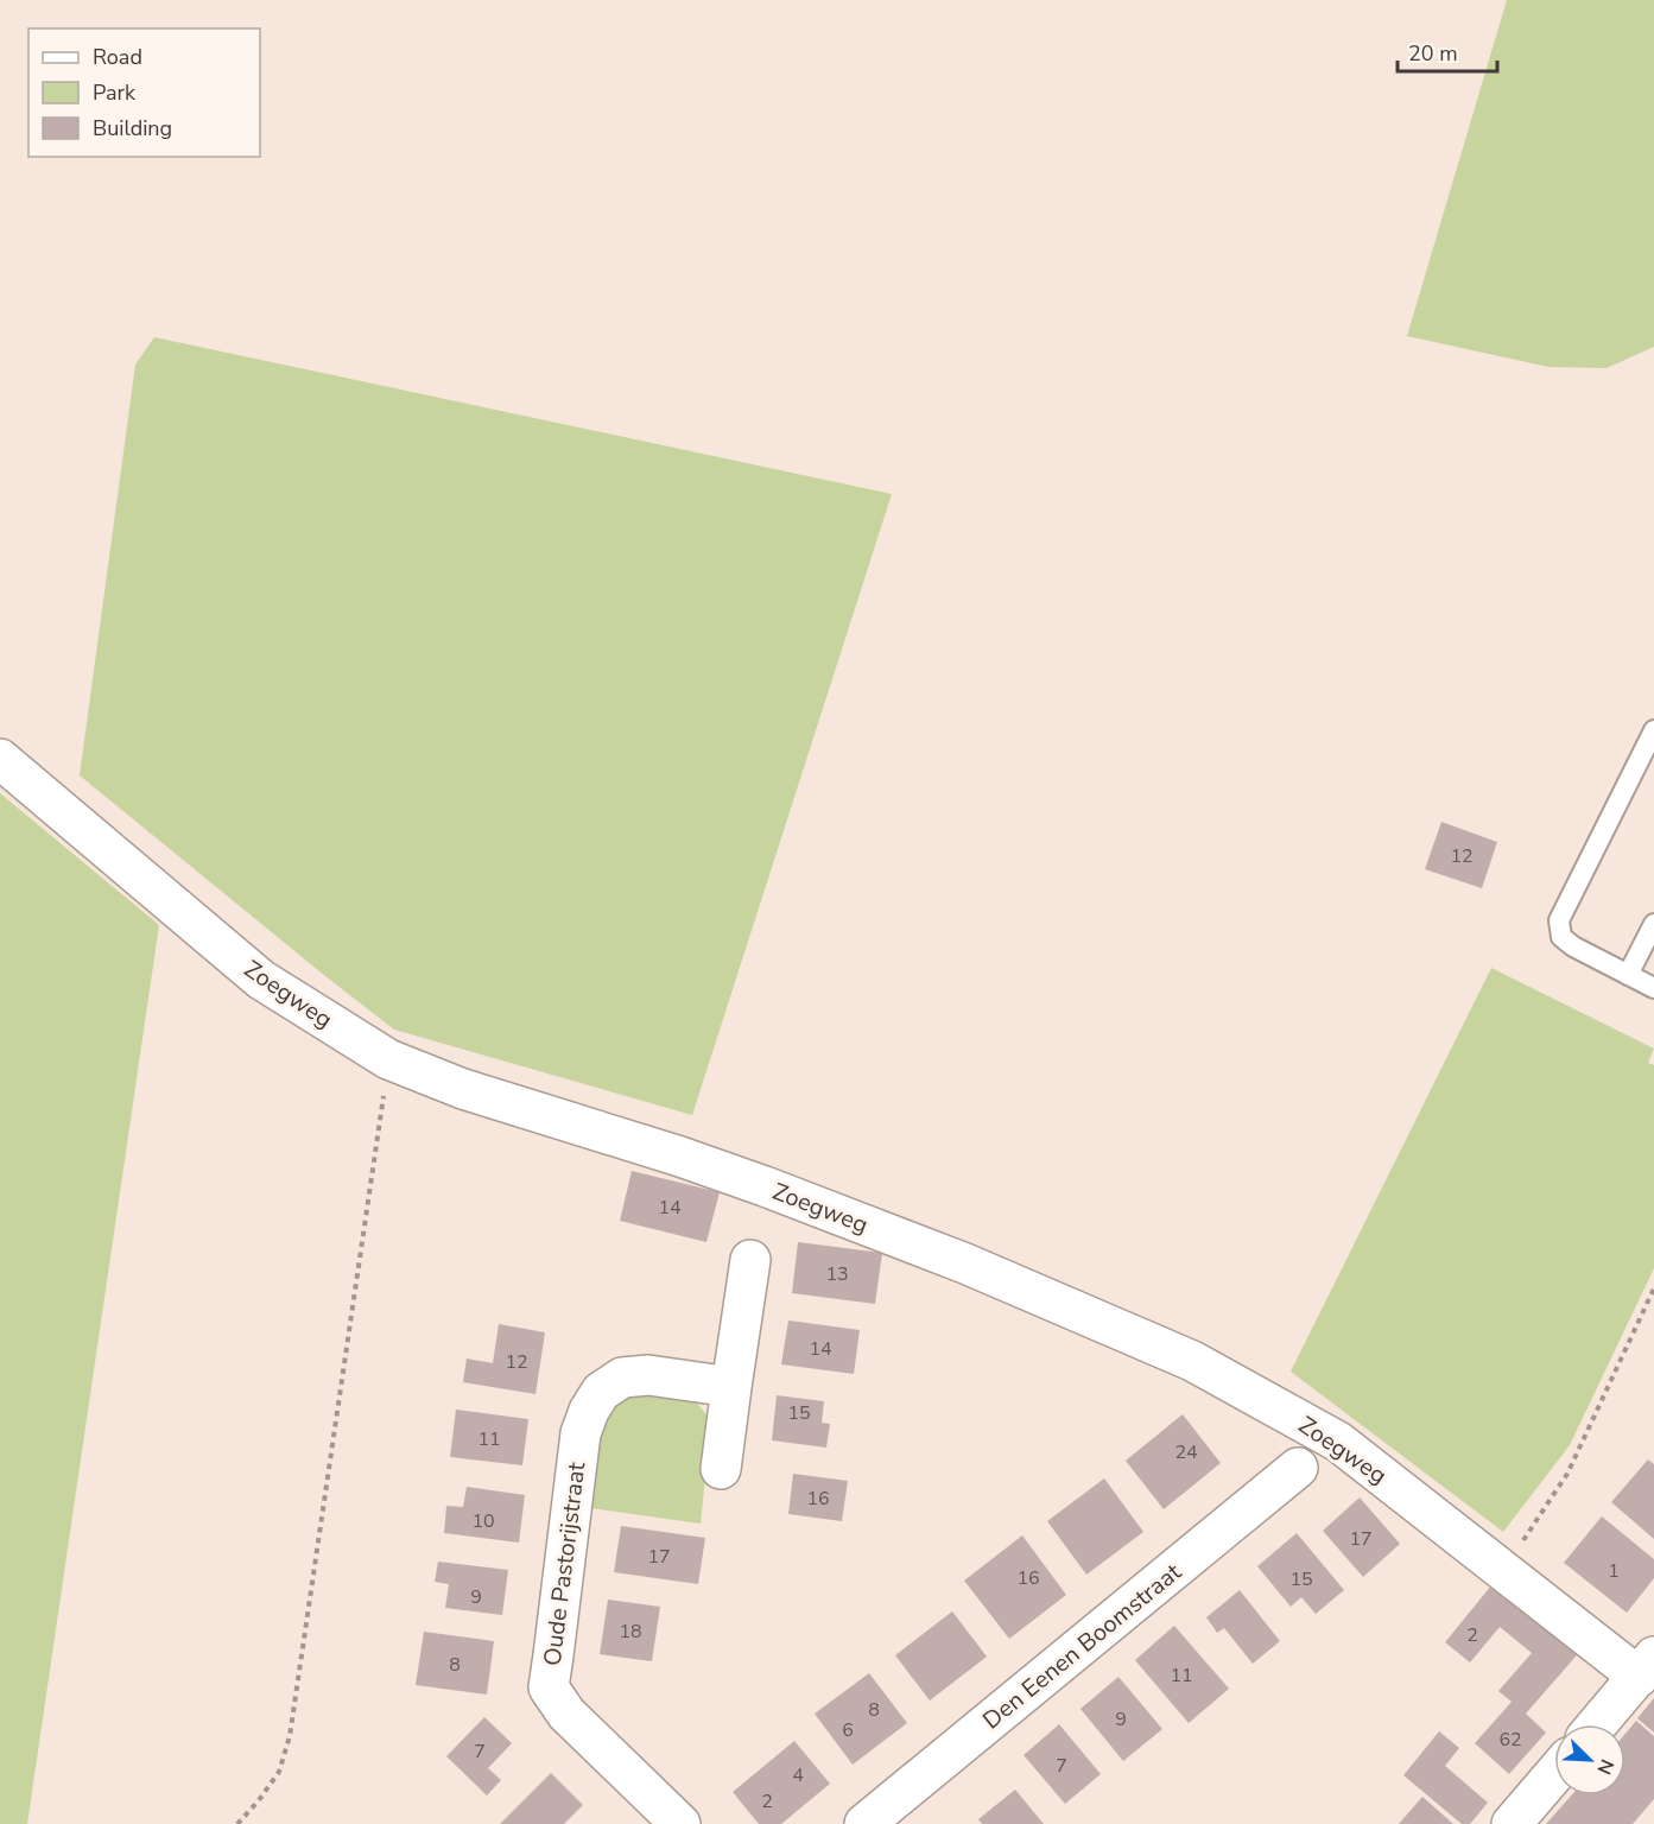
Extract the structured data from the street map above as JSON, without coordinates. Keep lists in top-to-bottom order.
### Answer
{
  "streets": {
    "street": ["Zoegweg", "Oude Pastorijstraat", "Den Eenen Boomstraat"]
  },
  "house_numbers": [
    "12",
    "14",
    "13",
    "14",
    "12",
    "15",
    "11",
    "24",
    "16",
    "10",
    "17",
    "17",
    "1",
    "16",
    "15",
    "9",
    "18",
    "2",
    "8",
    "11",
    "8",
    "9",
    "6",
    "62",
    "7",
    "7",
    "4",
    "2"
  ],
  "legend": ["Road", "Park", "Building"],
  "scale_bar": "20 m",
  "north": "bottom right"
}
